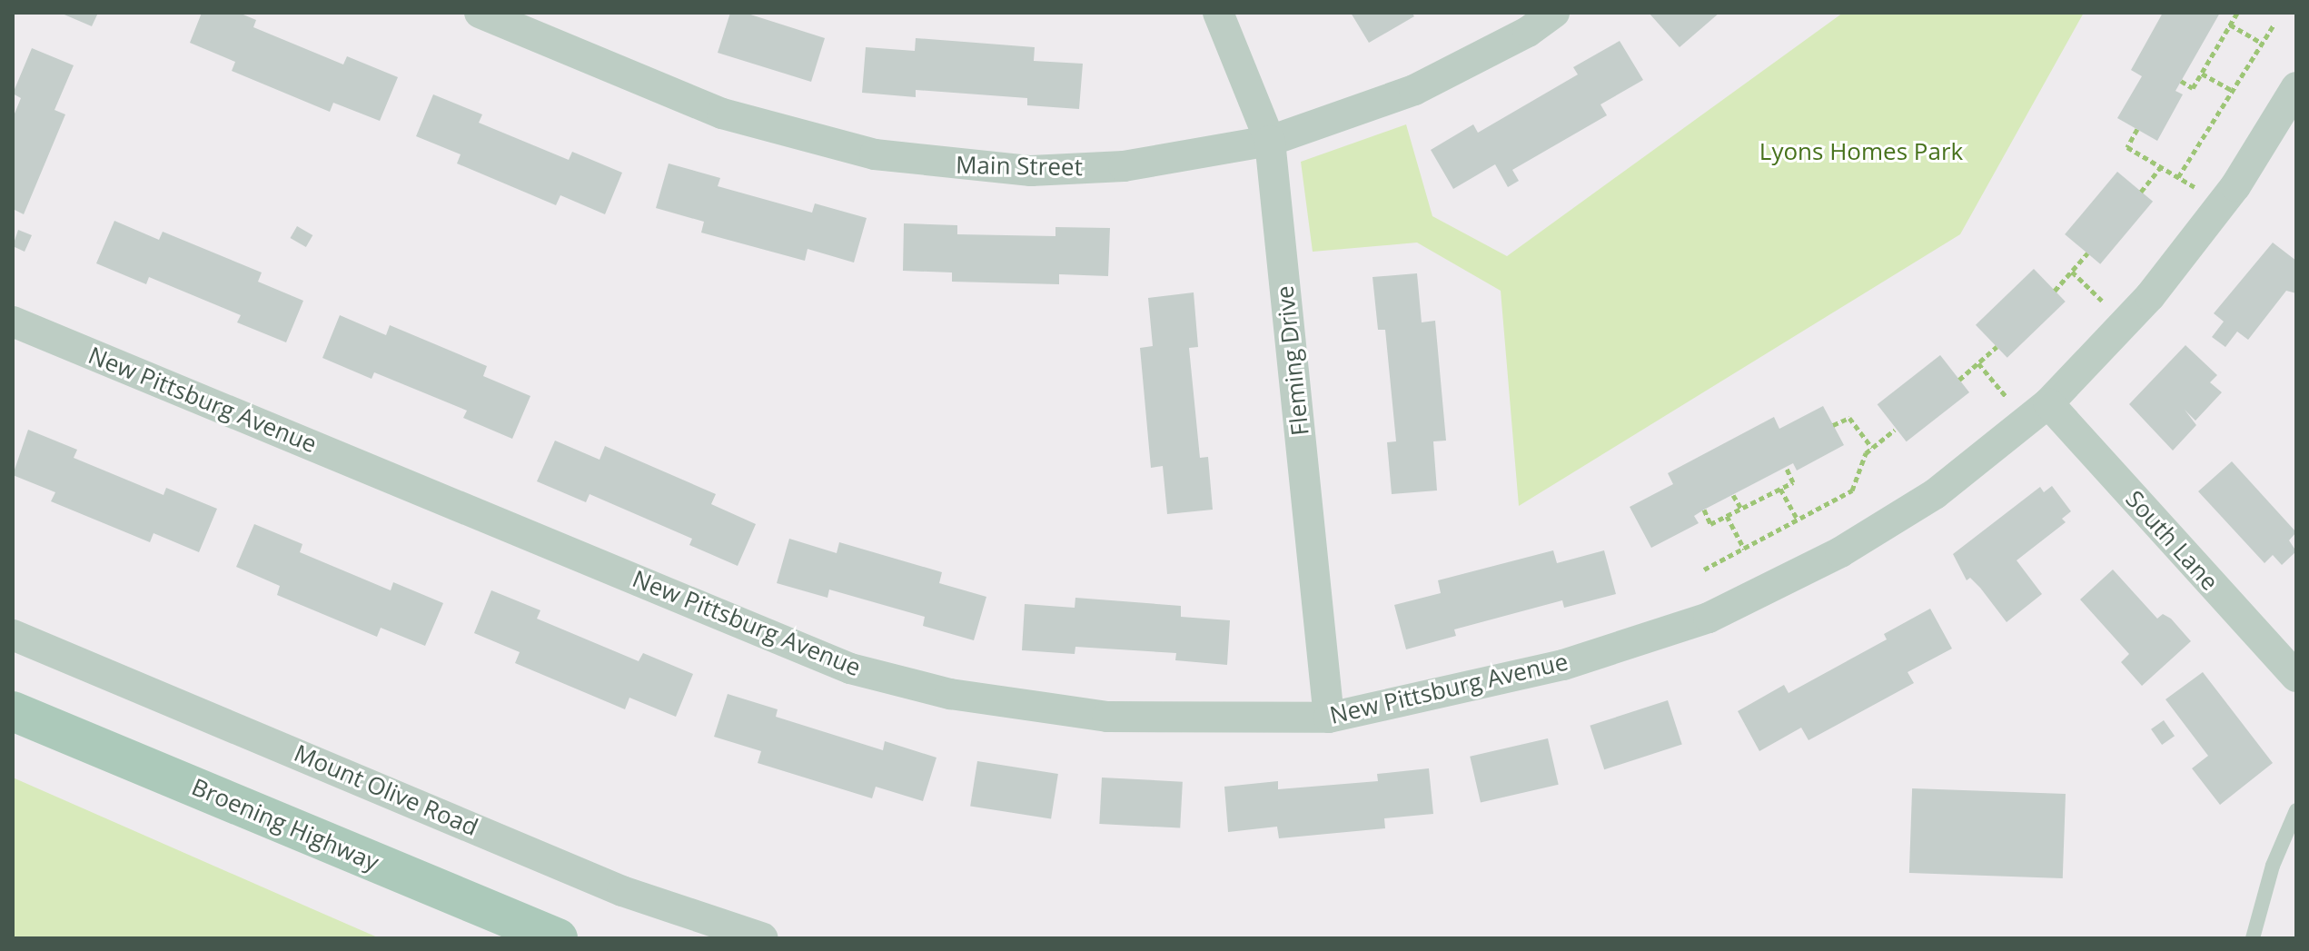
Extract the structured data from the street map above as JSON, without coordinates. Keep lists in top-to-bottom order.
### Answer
{
  "streets": {
    "main road": ["Broening Highway"],
    "street": [
      "Main Street",
      "Fleming Drive",
      "New Pittsburg Avenue",
      "South Lane",
      "Mount Olive Road"
    ]
  },
  "crossings": [
    ["Main Street", "Fleming Drive"],
    ["Fleming Drive", "New Pittsburg Avenue"],
    ["New Pittsburg Avenue", "South Lane"]
  ],
  "parks": ["Lyons Homes Park"]
}
